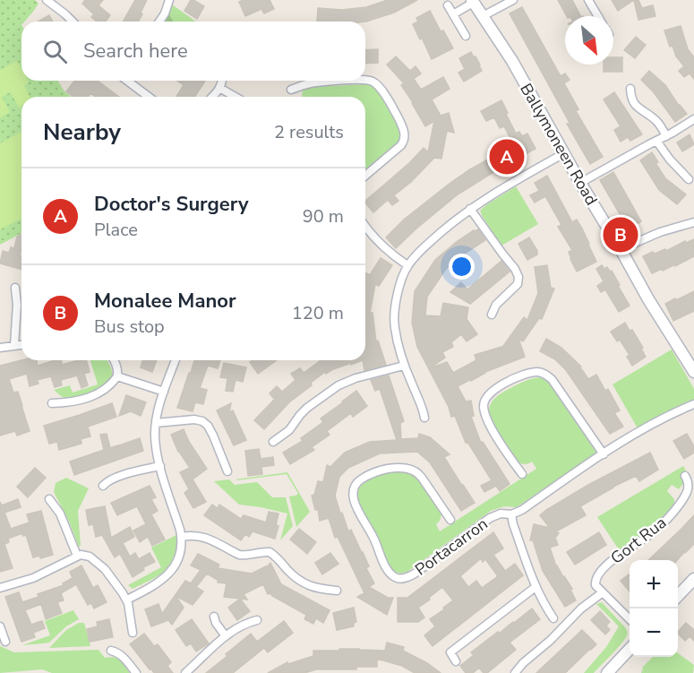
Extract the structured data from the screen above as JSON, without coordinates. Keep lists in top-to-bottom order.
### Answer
{
  "streets": {
    "street": ["Ballymoneen Road", "Gort Rua", "Portacarron"]
  },
  "north": "bottom right",
  "page": {
    "search": "Search here",
    "heading": ["Nearby", "2 results"],
    "pins": ["A", "B"],
    "list": [
      {
        "mark": "A",
        "name": "Doctor's Surgery",
        "note": "Place",
        "value": "90 m"
      },
      {
        "mark": "B",
        "name": "Monalee Manor",
        "note": "Bus stop",
        "value": "120 m"
      }
    ],
    "map_buttons": ["+", "−"]
  }
}
